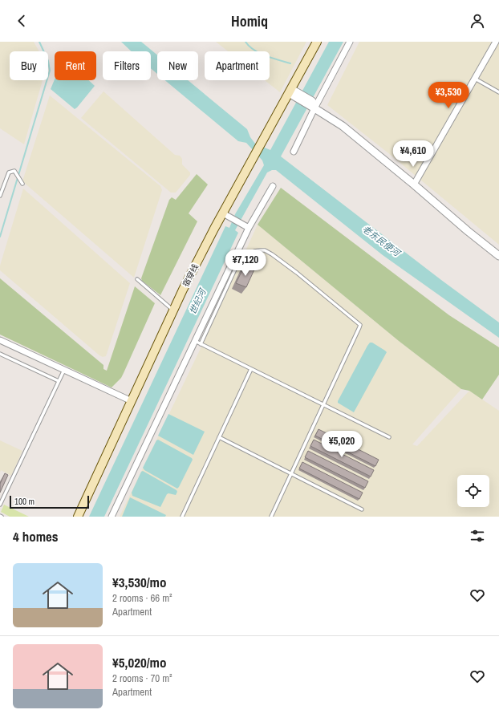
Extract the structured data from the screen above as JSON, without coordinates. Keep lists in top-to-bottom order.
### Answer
{
  "streets": {
    "main road": ["宿穿线"]
  },
  "water": ["老东民便河", "世纪河"],
  "scale_bar": "100 m",
  "page": {
    "header": "Homiq",
    "chip": [
      "Buy",
      "Rent",
      "Filters",
      "New",
      "Apartment"
    ],
    "price": [
      "¥3,530",
      "¥4,610",
      "¥7,120",
      "¥5,020"
    ],
    "scale": "100 m",
    "heading": "4 homes",
    "list": [
      {
        "name": "¥3,530/mo",
        "note": "2 rooms · 66 m² · Apartment"
      },
      {
        "name": "¥5,020/mo",
        "note": "2 rooms · 70 m² · Apartment"
      }
    ]
  }
}
